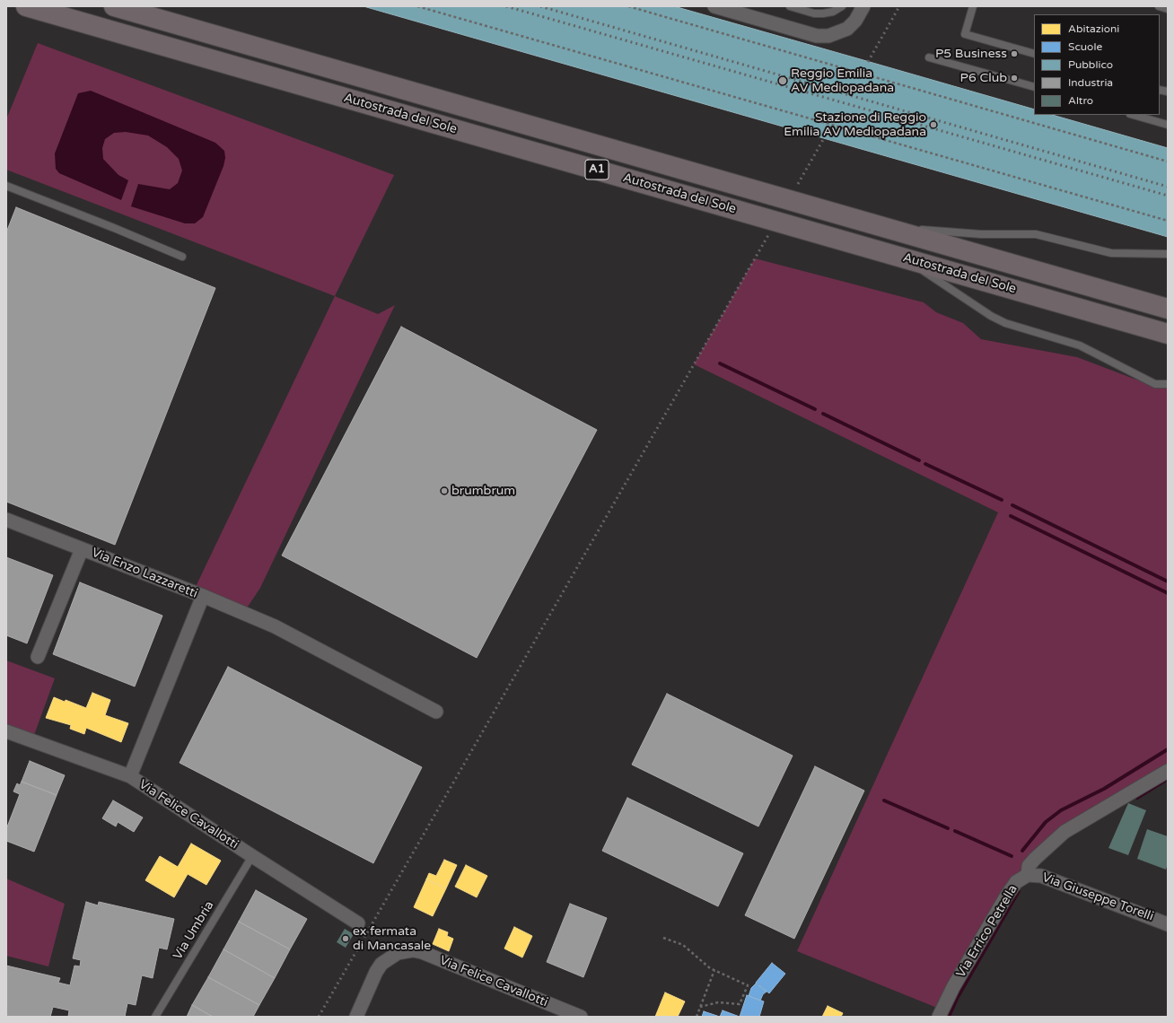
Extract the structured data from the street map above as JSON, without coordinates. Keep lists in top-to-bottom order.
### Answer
{
  "streets": {
    "highway": ["Autostrada del Sole", "A1"],
    "street": [
      "Via Enzo Lazzaretti",
      "Via Felice Cavallotti",
      "Via Giuseppe Torelli",
      "Via Errico Petrella"
    ],
    "lane": ["Via Umbria"]
  },
  "crossings": [
    ["Via Enzo Lazzaretti", "Via Felice Cavallotti"],
    ["Via Felice Cavallotti", "Via Umbria"],
    ["Via Giuseppe Torelli", "Via Errico Petrella"]
  ],
  "places": [
    "P5 Business",
    "P6 Club",
    "Reggio Emilia AV Mediopadana",
    "Stazione di Reggio Emilia AV Mediopadana",
    "brumbrum",
    "ex fermata di Mancasale"
  ],
  "legend": [
    "Abitazioni",
    "Scuole",
    "Pubblico",
    "Industria",
    "Altro"
  ]
}
